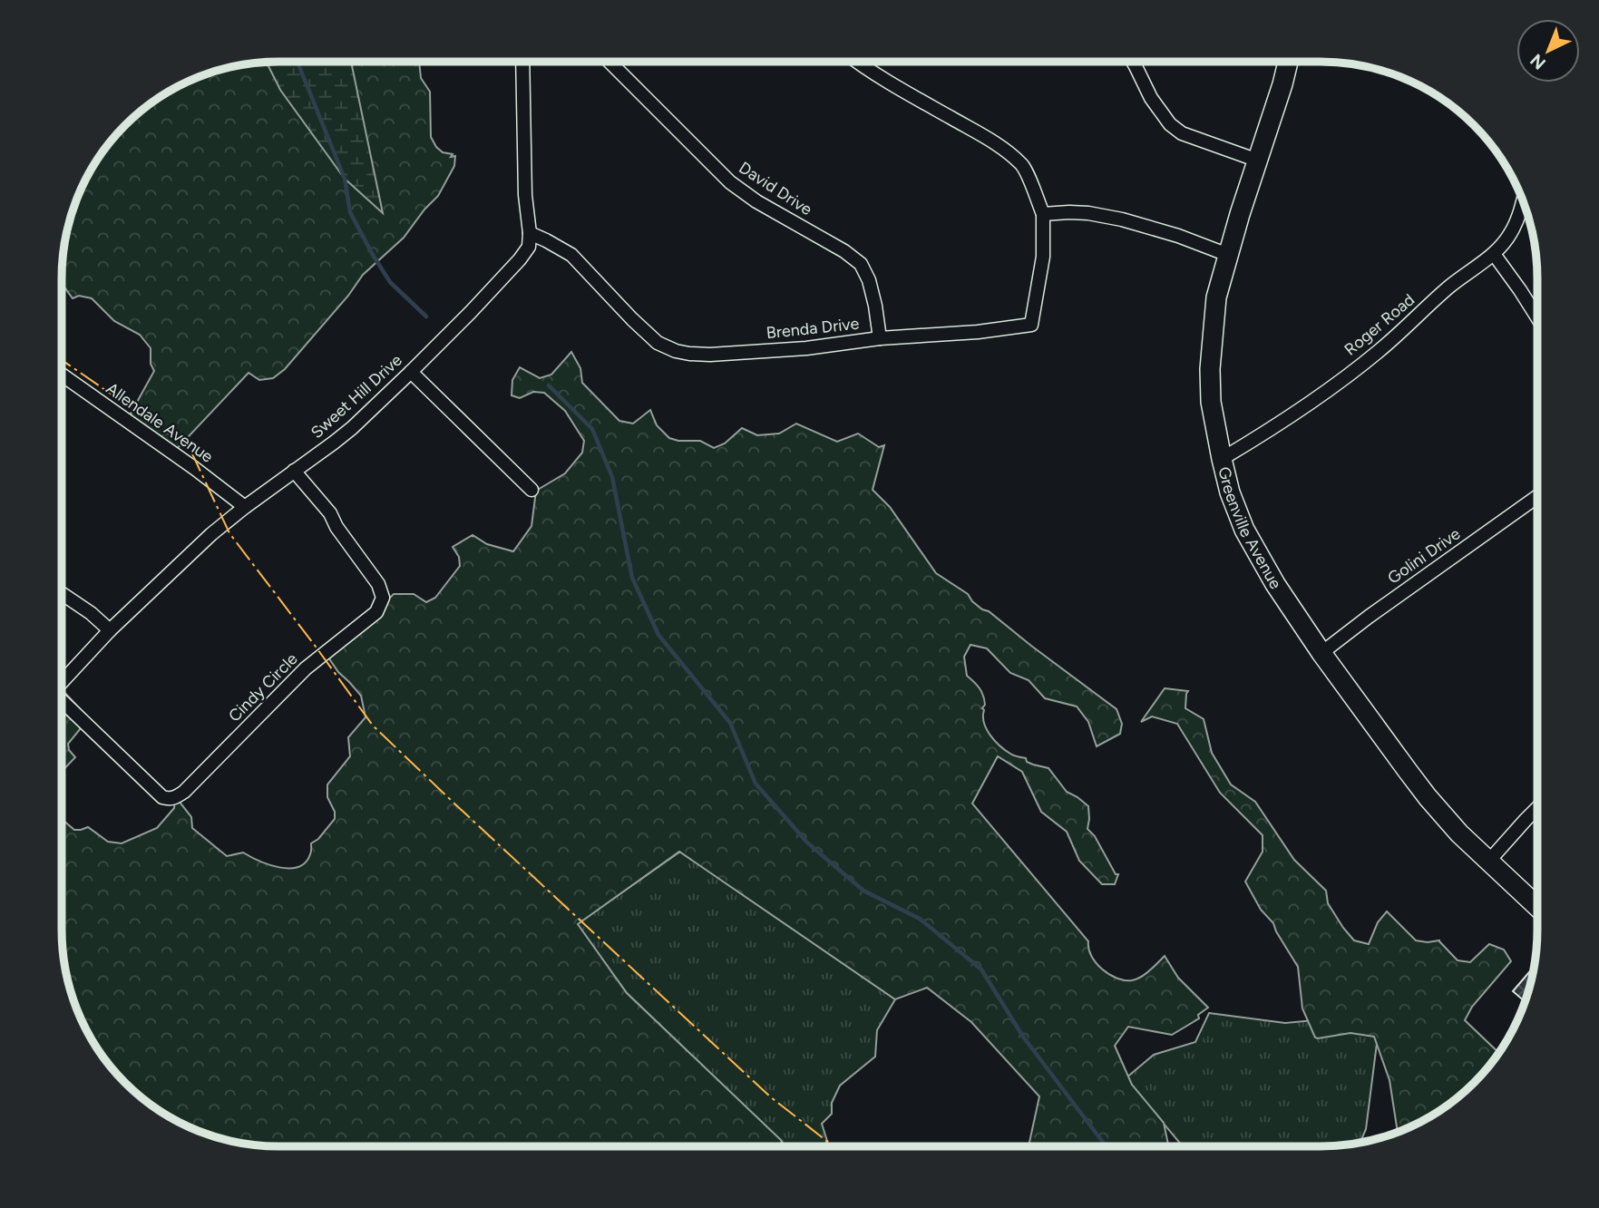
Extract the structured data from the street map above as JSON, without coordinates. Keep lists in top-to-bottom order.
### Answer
{
  "streets": {
    "street": [
      "David Drive",
      "Roger Road",
      "Brenda Drive",
      "Sweet Hill Drive",
      "Allendale Avenue",
      "Greenville Avenue",
      "Golini Drive",
      "Cindy Circle"
    ]
  },
  "crossings": [
    ["David Drive", "Brenda Drive"],
    ["Roger Road", "Greenville Avenue"],
    ["Brenda Drive", "Sweet Hill Drive"],
    ["Sweet Hill Drive", "Allendale Avenue"],
    ["Sweet Hill Drive", "Cindy Circle"],
    ["Greenville Avenue", "Golini Drive"]
  ],
  "north": "bottom left"
}
